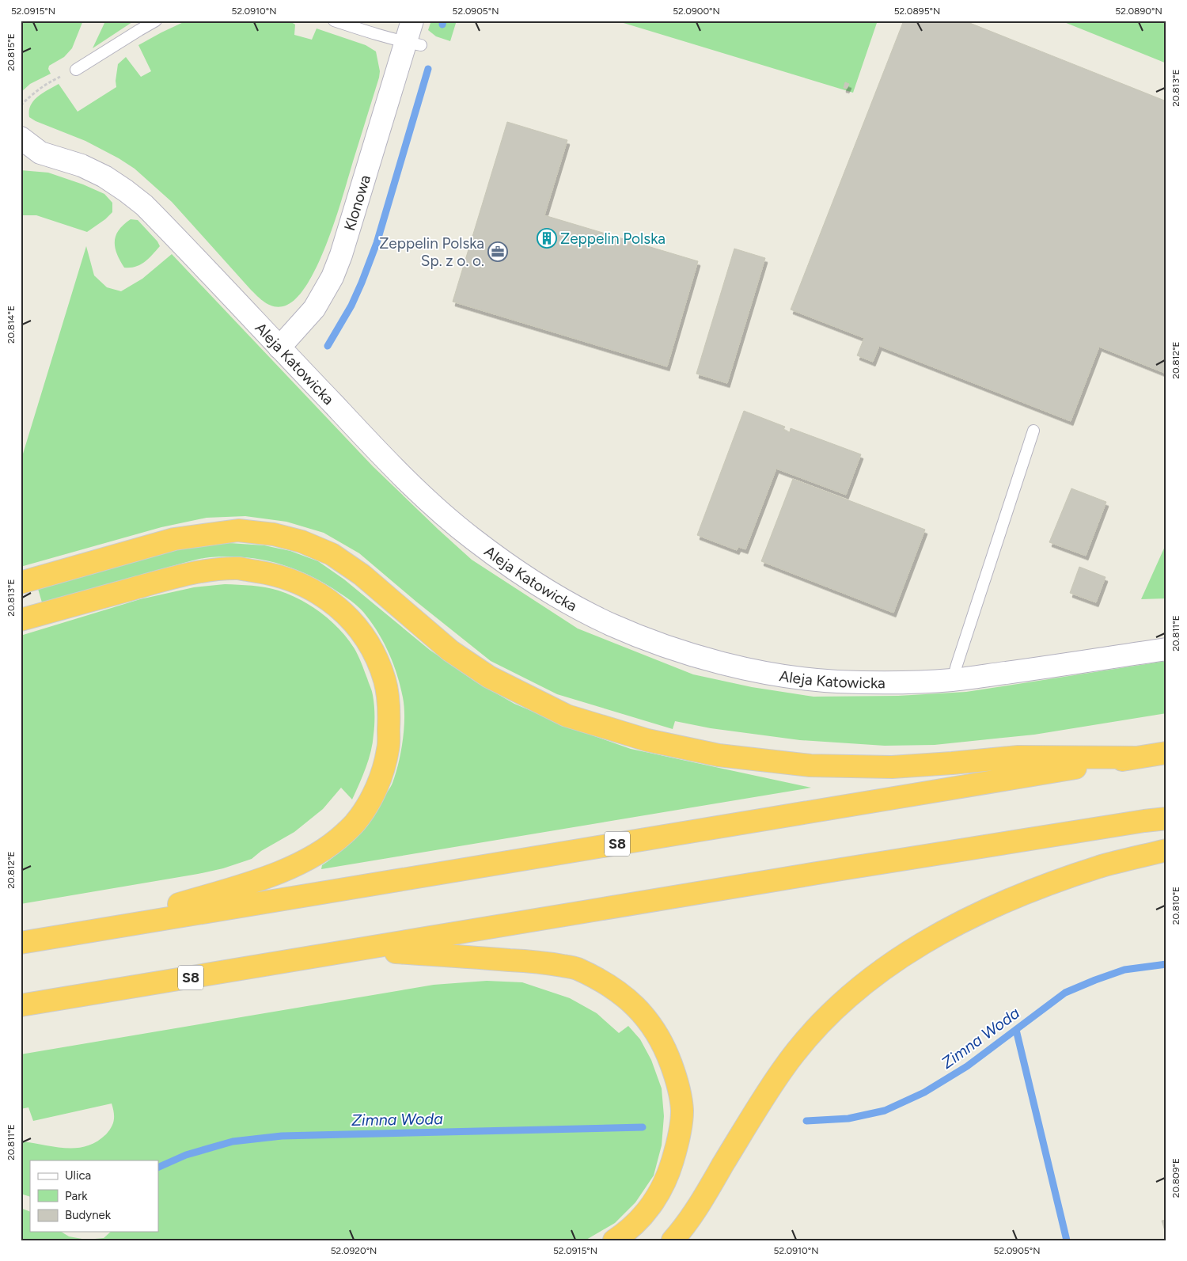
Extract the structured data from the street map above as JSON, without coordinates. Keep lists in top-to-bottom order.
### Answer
{
  "streets": {
    "highway": ["S8"],
    "street": ["Klonowa", "Aleja Katowicka"]
  },
  "crossings": [
    ["Klonowa", "Aleja Katowicka"]
  ],
  "water": ["Zimna Woda"],
  "places": {
    "building": ["Zeppelin Polska"],
    "office": ["Zeppelin Polska Sp. z o. o."]
  },
  "legend": ["Ulica", "Park", "Budynek"],
  "coordinates": [
    "52.0915°N",
    "52.0910°N",
    "52.0905°N",
    "52.0900°N",
    "52.0895°N",
    "52.0890°N",
    "20.815°E",
    "20.813°E",
    "20.814°E",
    "20.812°E",
    "20.811°E",
    "20.810°E",
    "20.809°E",
    "52.0920°N"
  ]
}
